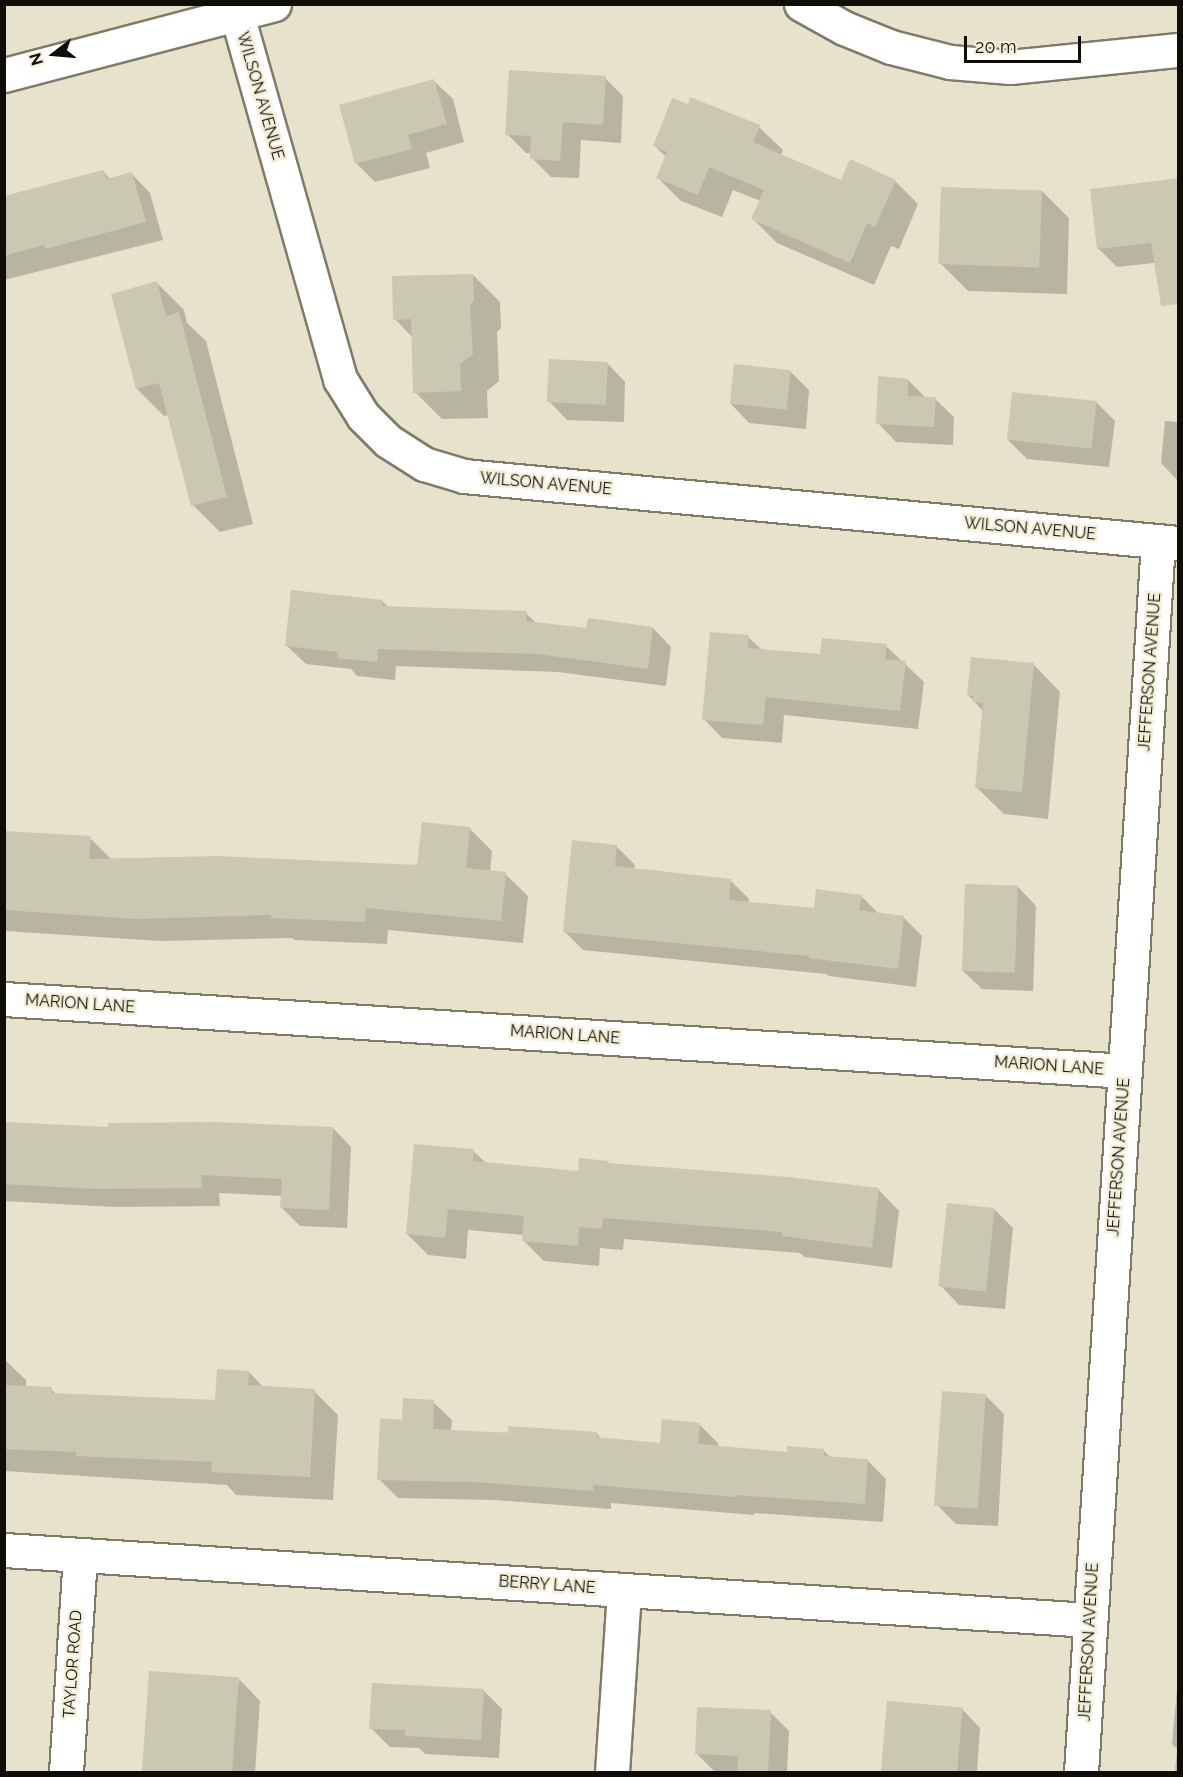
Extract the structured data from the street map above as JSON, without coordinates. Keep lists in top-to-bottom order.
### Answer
{
  "streets": {
    "street": [
      "WILSON AVENUE",
      "JEFFERSON AVENUE",
      "MARION LANE",
      "BERRY LANE",
      "TAYLOR ROAD"
    ]
  },
  "crossings": [
    ["WILSON AVENUE", "JEFFERSON AVENUE"],
    ["JEFFERSON AVENUE", "MARION LANE"],
    ["JEFFERSON AVENUE", "BERRY LANE"],
    ["BERRY LANE", "TAYLOR ROAD"]
  ],
  "scale_bar": "20 m",
  "north": "left"
}
